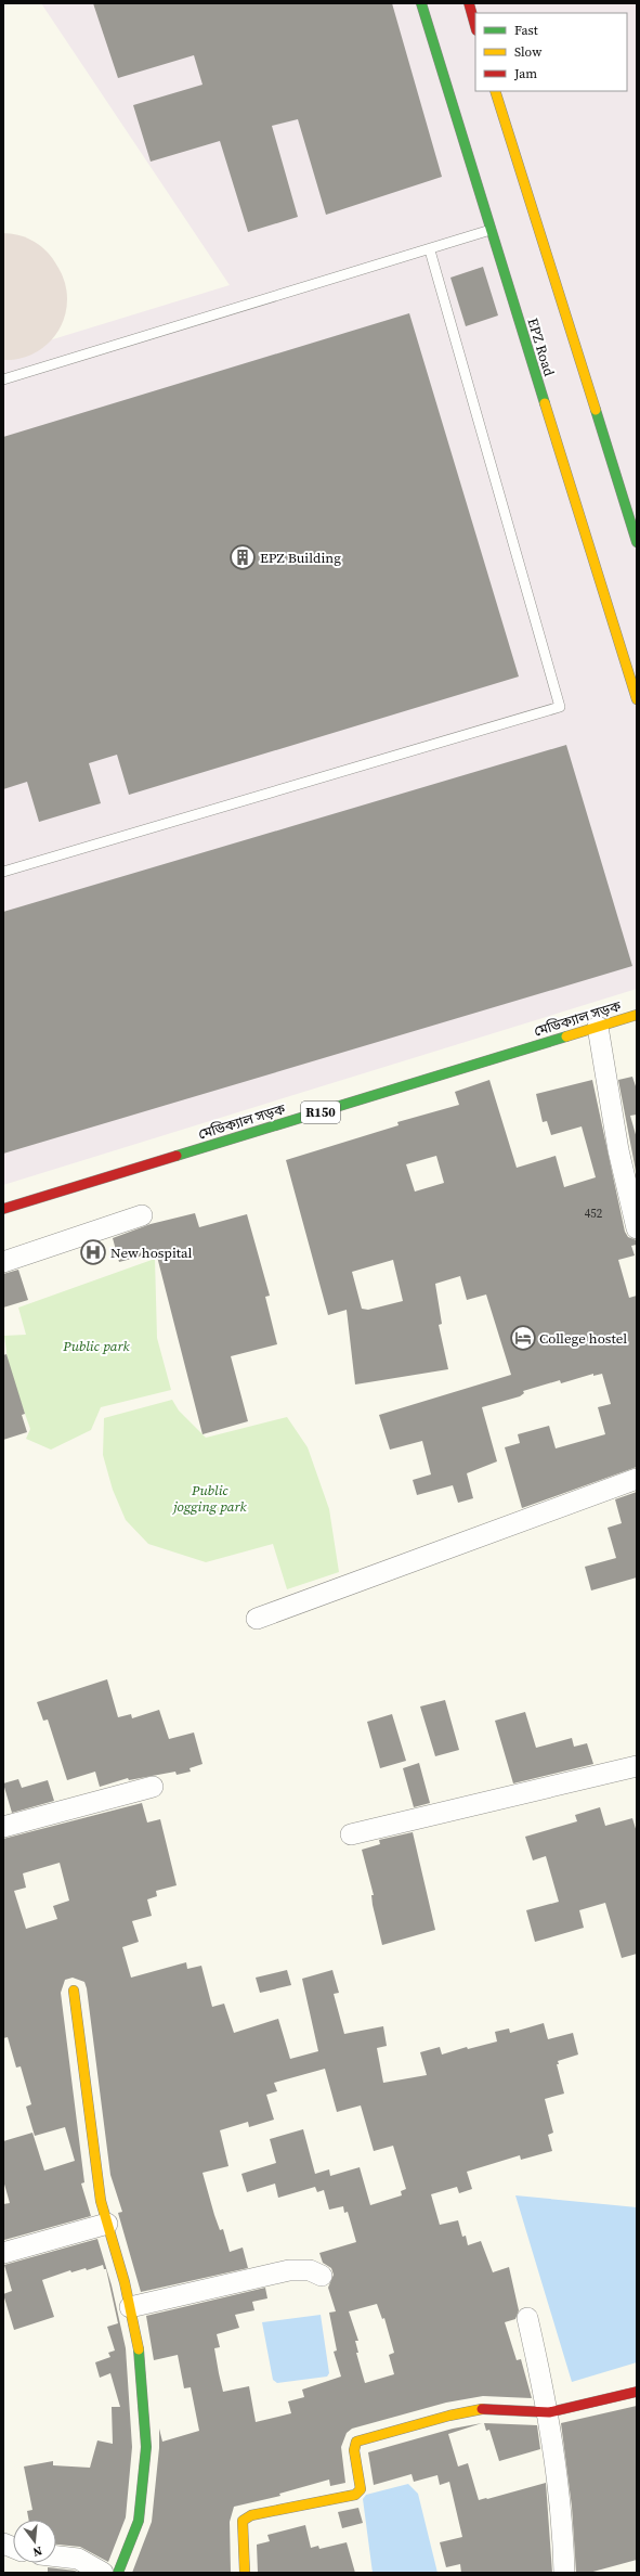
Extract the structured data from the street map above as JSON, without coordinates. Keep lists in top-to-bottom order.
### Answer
{
  "streets": {
    "main road": ["EPZ Road", "মেডিক্যাল সড়ক", "R150"]
  },
  "parks": ["Public park", "Public jogging park"],
  "places": {
    "building": ["EPZ Building"],
    "hospital": ["New hospital"],
    "hotel": ["College hostel"]
  },
  "house_numbers": ["452"],
  "legend": ["Fast", "Slow", "Jam"],
  "north": "bottom"
}
